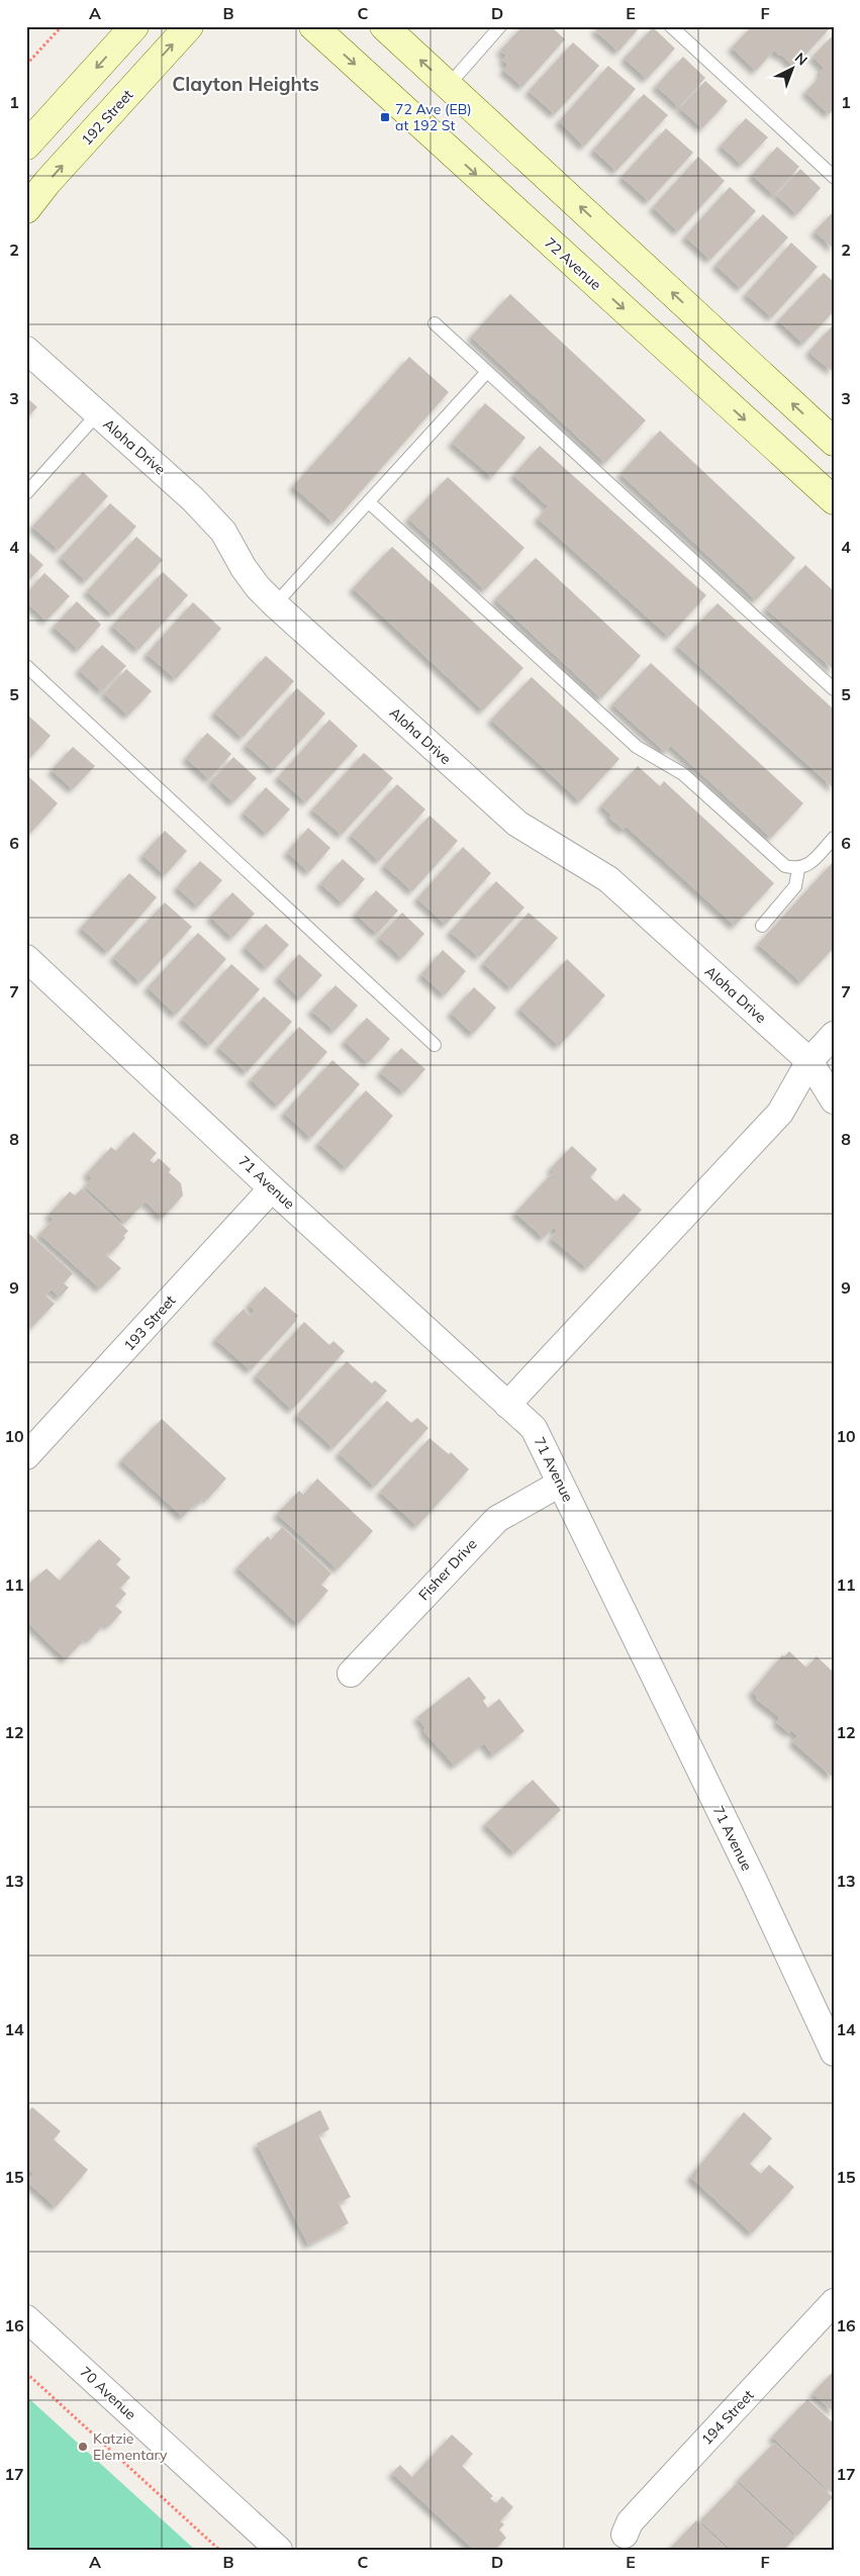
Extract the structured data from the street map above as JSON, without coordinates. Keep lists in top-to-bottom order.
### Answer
{
  "streets": {
    "main road": ["192 Street", "72 Avenue"],
    "street": [
      "Aloha Drive",
      "71 Avenue",
      "193 Street",
      "Fisher Drive",
      "70 Avenue",
      "194 Street"
    ]
  },
  "crossings": [
    ["71 Avenue", "193 Street"],
    ["71 Avenue", "Fisher Drive"]
  ],
  "districts": ["Clayton Heights"],
  "places": {
    "transit": ["72 Ave (EB) at 192 St"],
    "other": ["Katzie Elementary"]
  },
  "north": "top right",
  "grid": {
    "columns": [
      "A",
      "B",
      "C",
      "D",
      "E",
      "F"
    ],
    "rows": [
      "1",
      "2",
      "3",
      "4",
      "5",
      "6",
      "7",
      "8",
      "9",
      "10",
      "11",
      "12",
      "13",
      "14",
      "15",
      "16",
      "17"
    ]
  }
}
